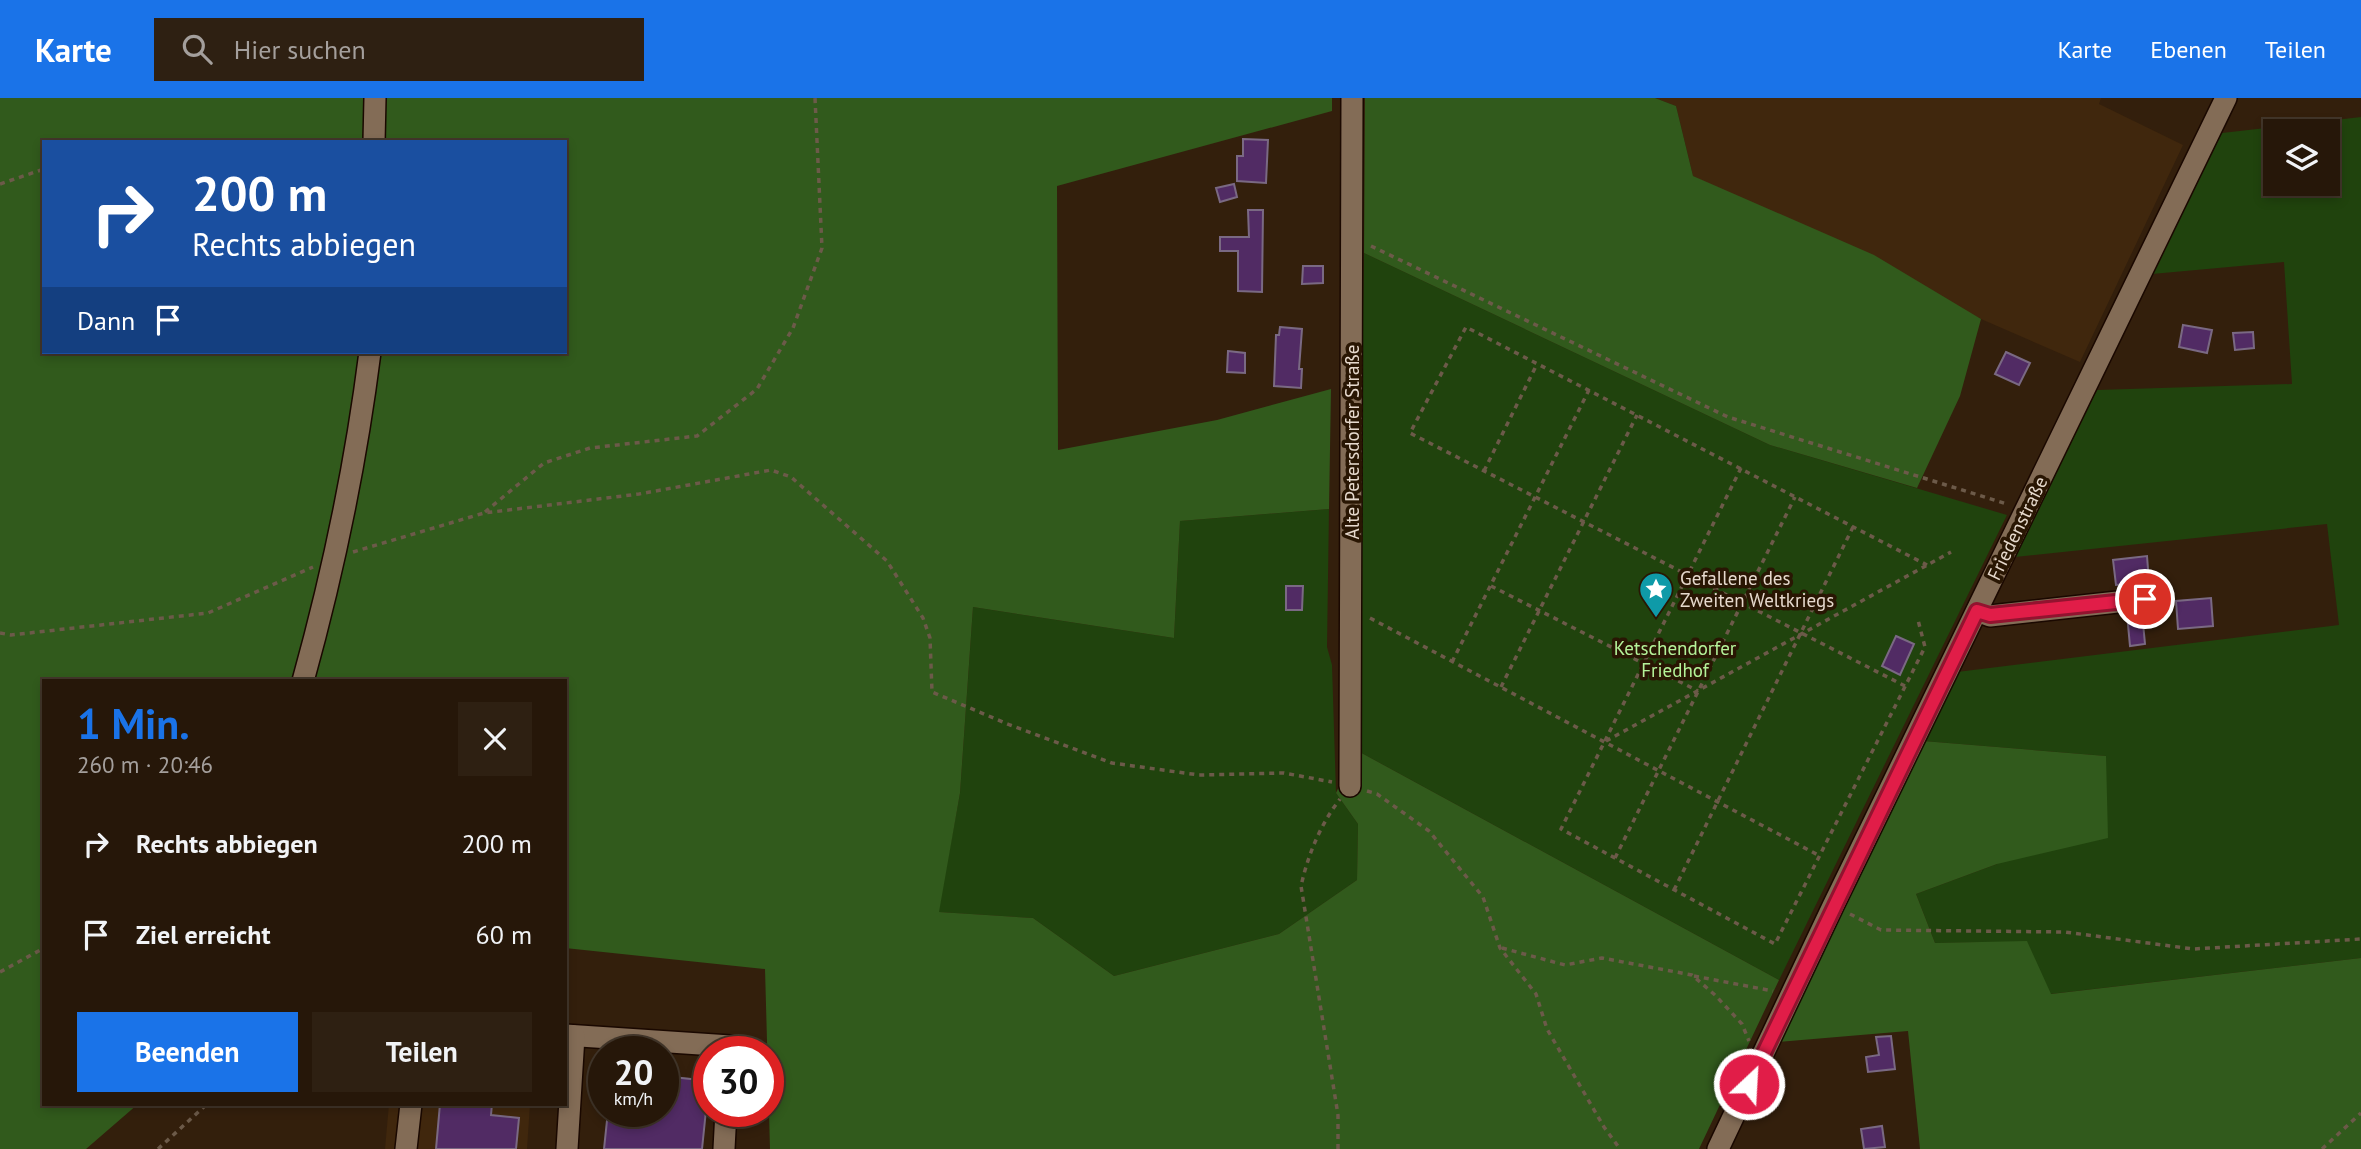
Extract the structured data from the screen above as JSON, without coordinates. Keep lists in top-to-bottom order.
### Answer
{
  "streets": {
    "street": ["Alte Petersdorfer Straße", "Friedenstraße"]
  },
  "parks": ["Ketschendorfer Friedhof"],
  "places": {
    "place": ["Gefallene des Zweiten Weltkriegs"]
  },
  "page": {
    "header": "Karte",
    "search": "Hier suchen",
    "nav": ["Karte", "Ebenen", "Teilen"],
    "turn": ["200 m", "Rechts abbiegen"],
    "then": "Dann",
    "heading": ["1 Min.", "260 m · 20:46"],
    "list": [
      {
        "name": "Rechts abbiegen",
        "value": "200 m"
      },
      {
        "name": "Ziel erreicht",
        "value": "60 m"
      }
    ],
    "buttons": ["Beenden", "Teilen"],
    "speed": "20 km/h",
    "limit": "30"
  }
}
